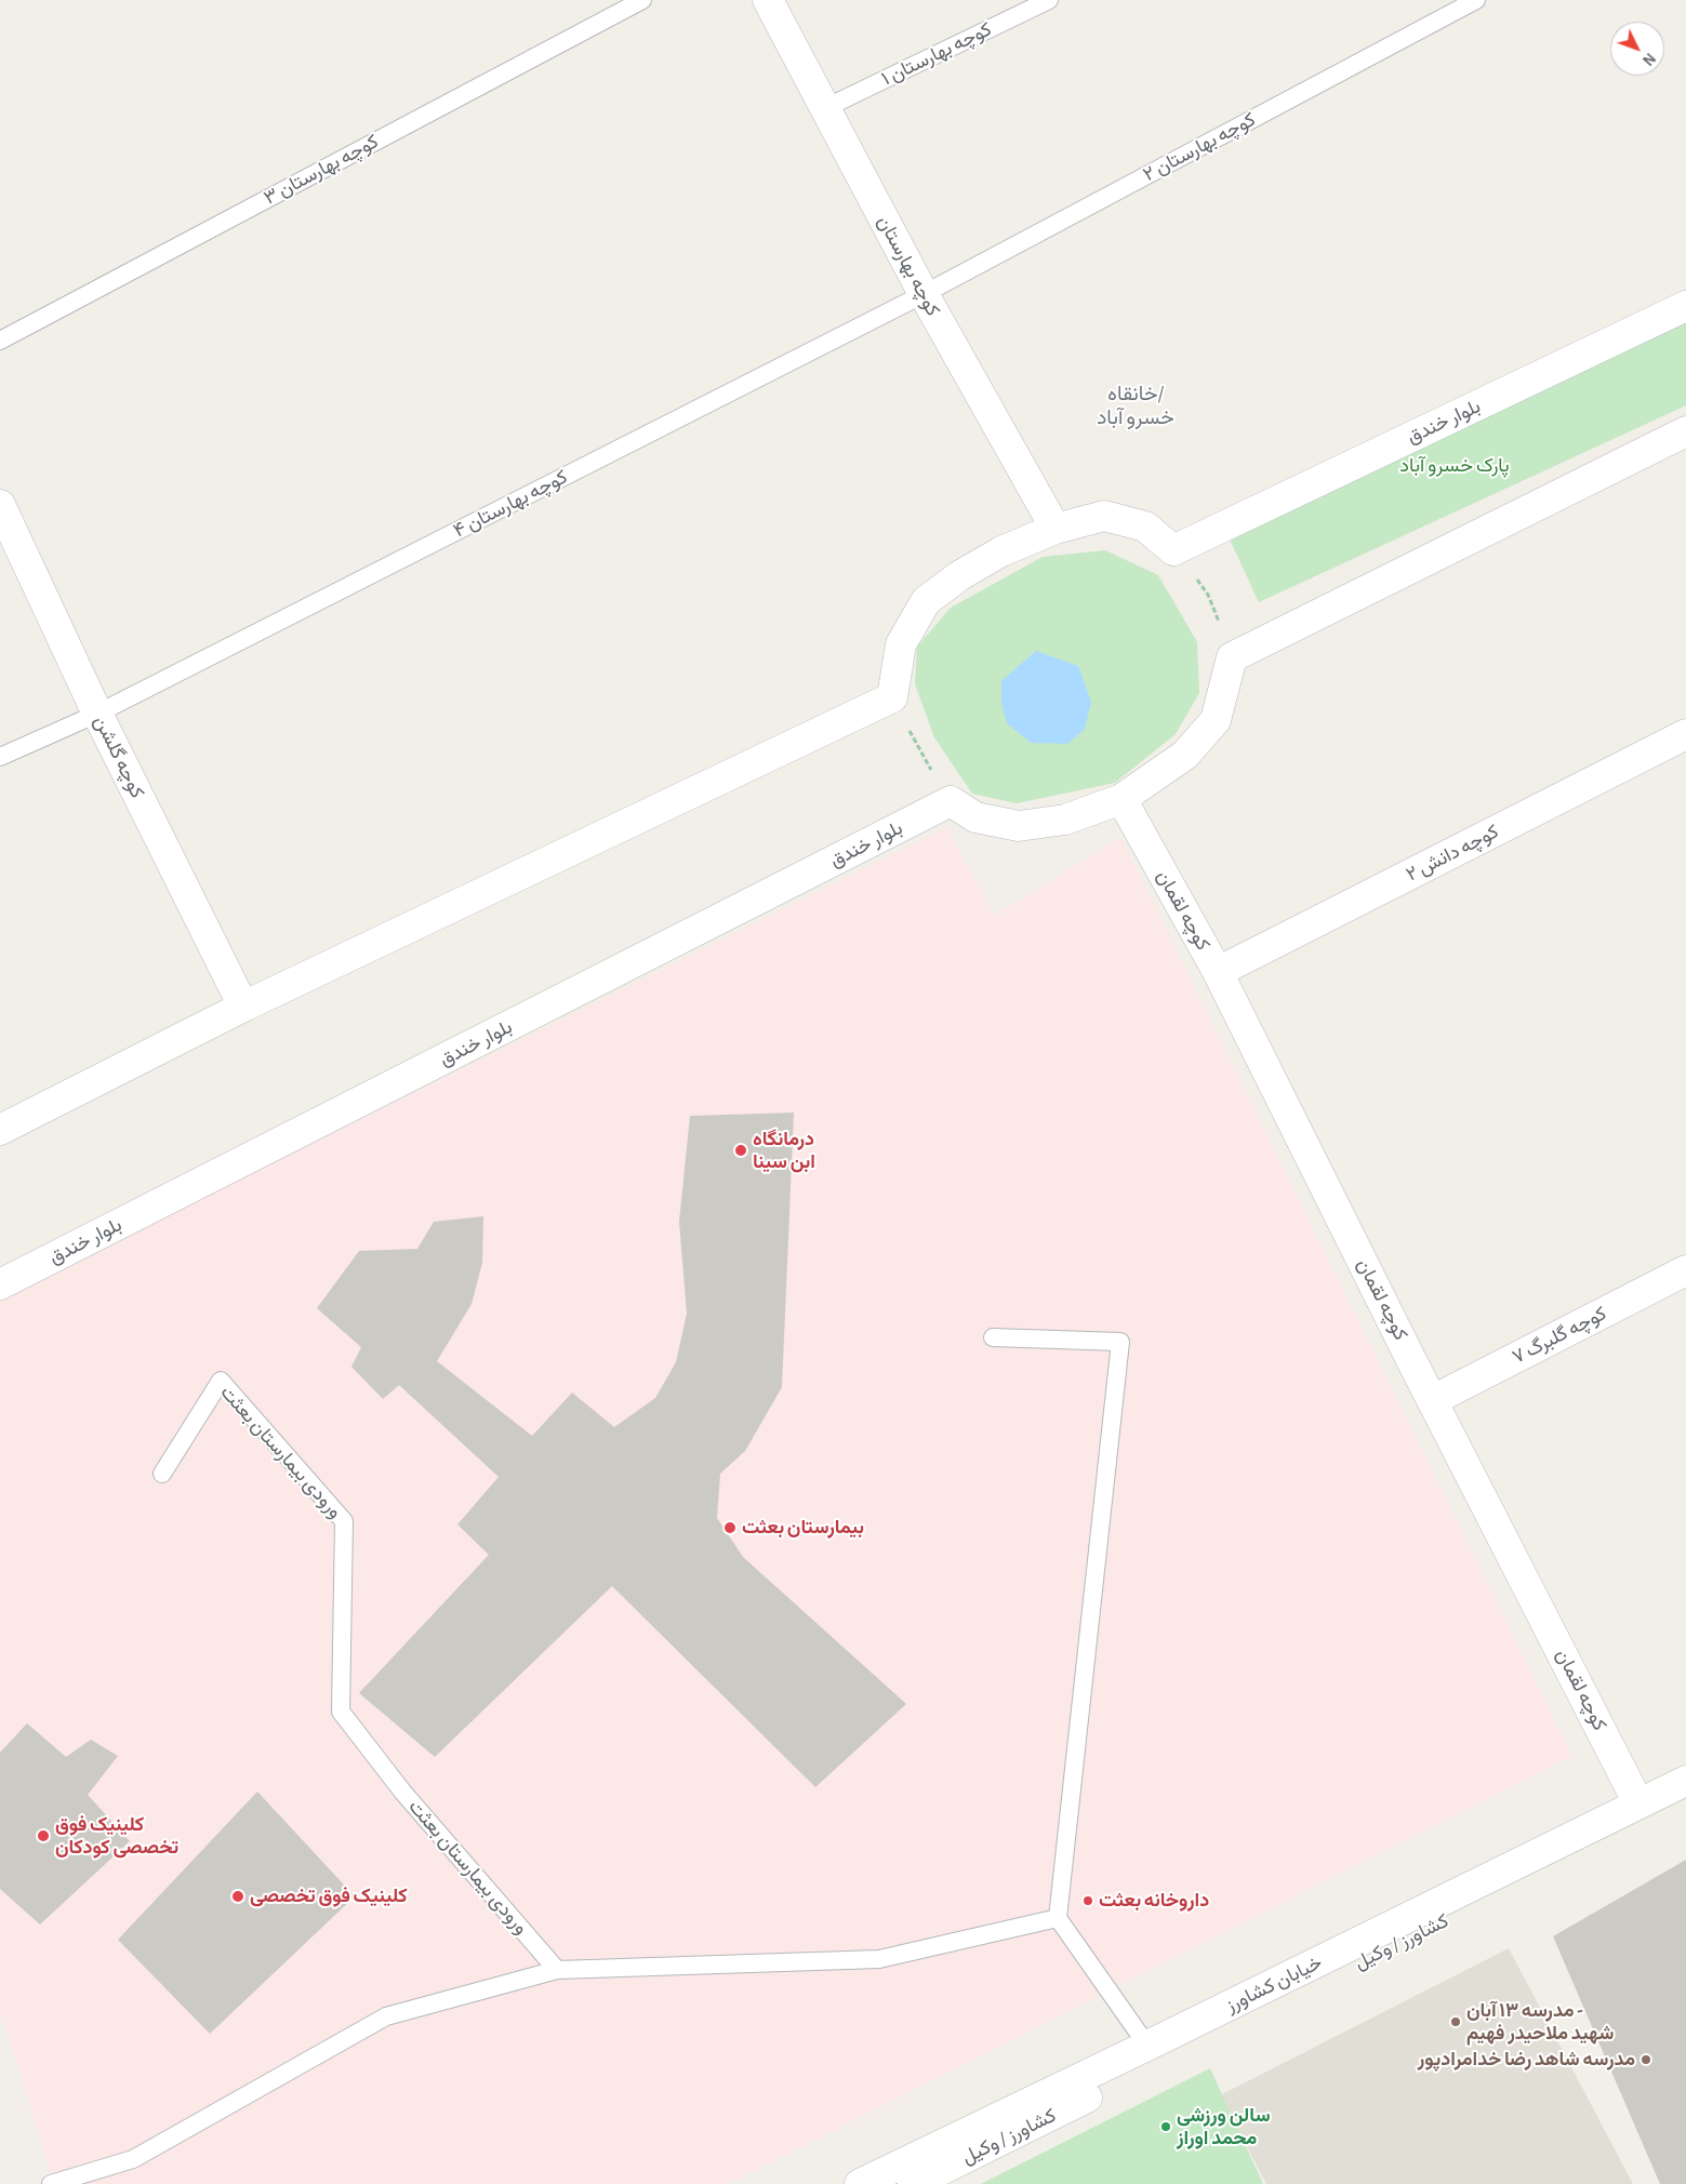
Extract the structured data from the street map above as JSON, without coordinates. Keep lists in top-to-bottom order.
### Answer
{
  "streets": {
    "street": [
      "کوچه بهارستان",
      "بلوار خندق",
      "کوچه گلشن",
      "کوچه دانش ۲",
      "کوچه لقمان",
      "کوچه گلبرگ ۷",
      "کشاورز / وکیل",
      "خیابان کشاورز"
    ],
    "lane": [
      "کوچه بهارستان ۱",
      "کوچه بهارستان ۲",
      "کوچه بهارستان ۳",
      "کوچه بهارستان ۴",
      "ورودی بیمارستان بعثت"
    ]
  },
  "crossings": [
    ["کوچه بهارستان ۱", "کوچه بهارستان"],
    ["کوچه بهارستان ۲", "کوچه بهارستان"],
    ["کوچه بهارستان ۲", "کوچه بهارستان ۴"],
    ["کوچه بهارستان", "کوچه بهارستان ۴"],
    ["کوچه بهارستان ۴", "کوچه گلشن"],
    ["کوچه دانش ۲", "کوچه لقمان"],
    ["کوچه لقمان", "کوچه گلبرگ ۷"],
    ["کوچه لقمان", "خیابان کشاورز"]
  ],
  "districts": ["خانقاه/ خسرو آباد"],
  "parks": ["پارک خسرو آباد"],
  "places": [
    "درمانگاه ابن سینا",
    "بیمارستان بعثت",
    "کلینیک فوق تخصصی کودکان",
    "کلینیک فوق تخصصی",
    "داروخانه بعثت",
    "مدرسه ۱۳ آبان - شهید ملاحیدر فهیم",
    "مدرسه شاهد رضا خدامرادپور",
    "سالن ورزشی محمد اوراز"
  ],
  "north": "bottom right"
}
